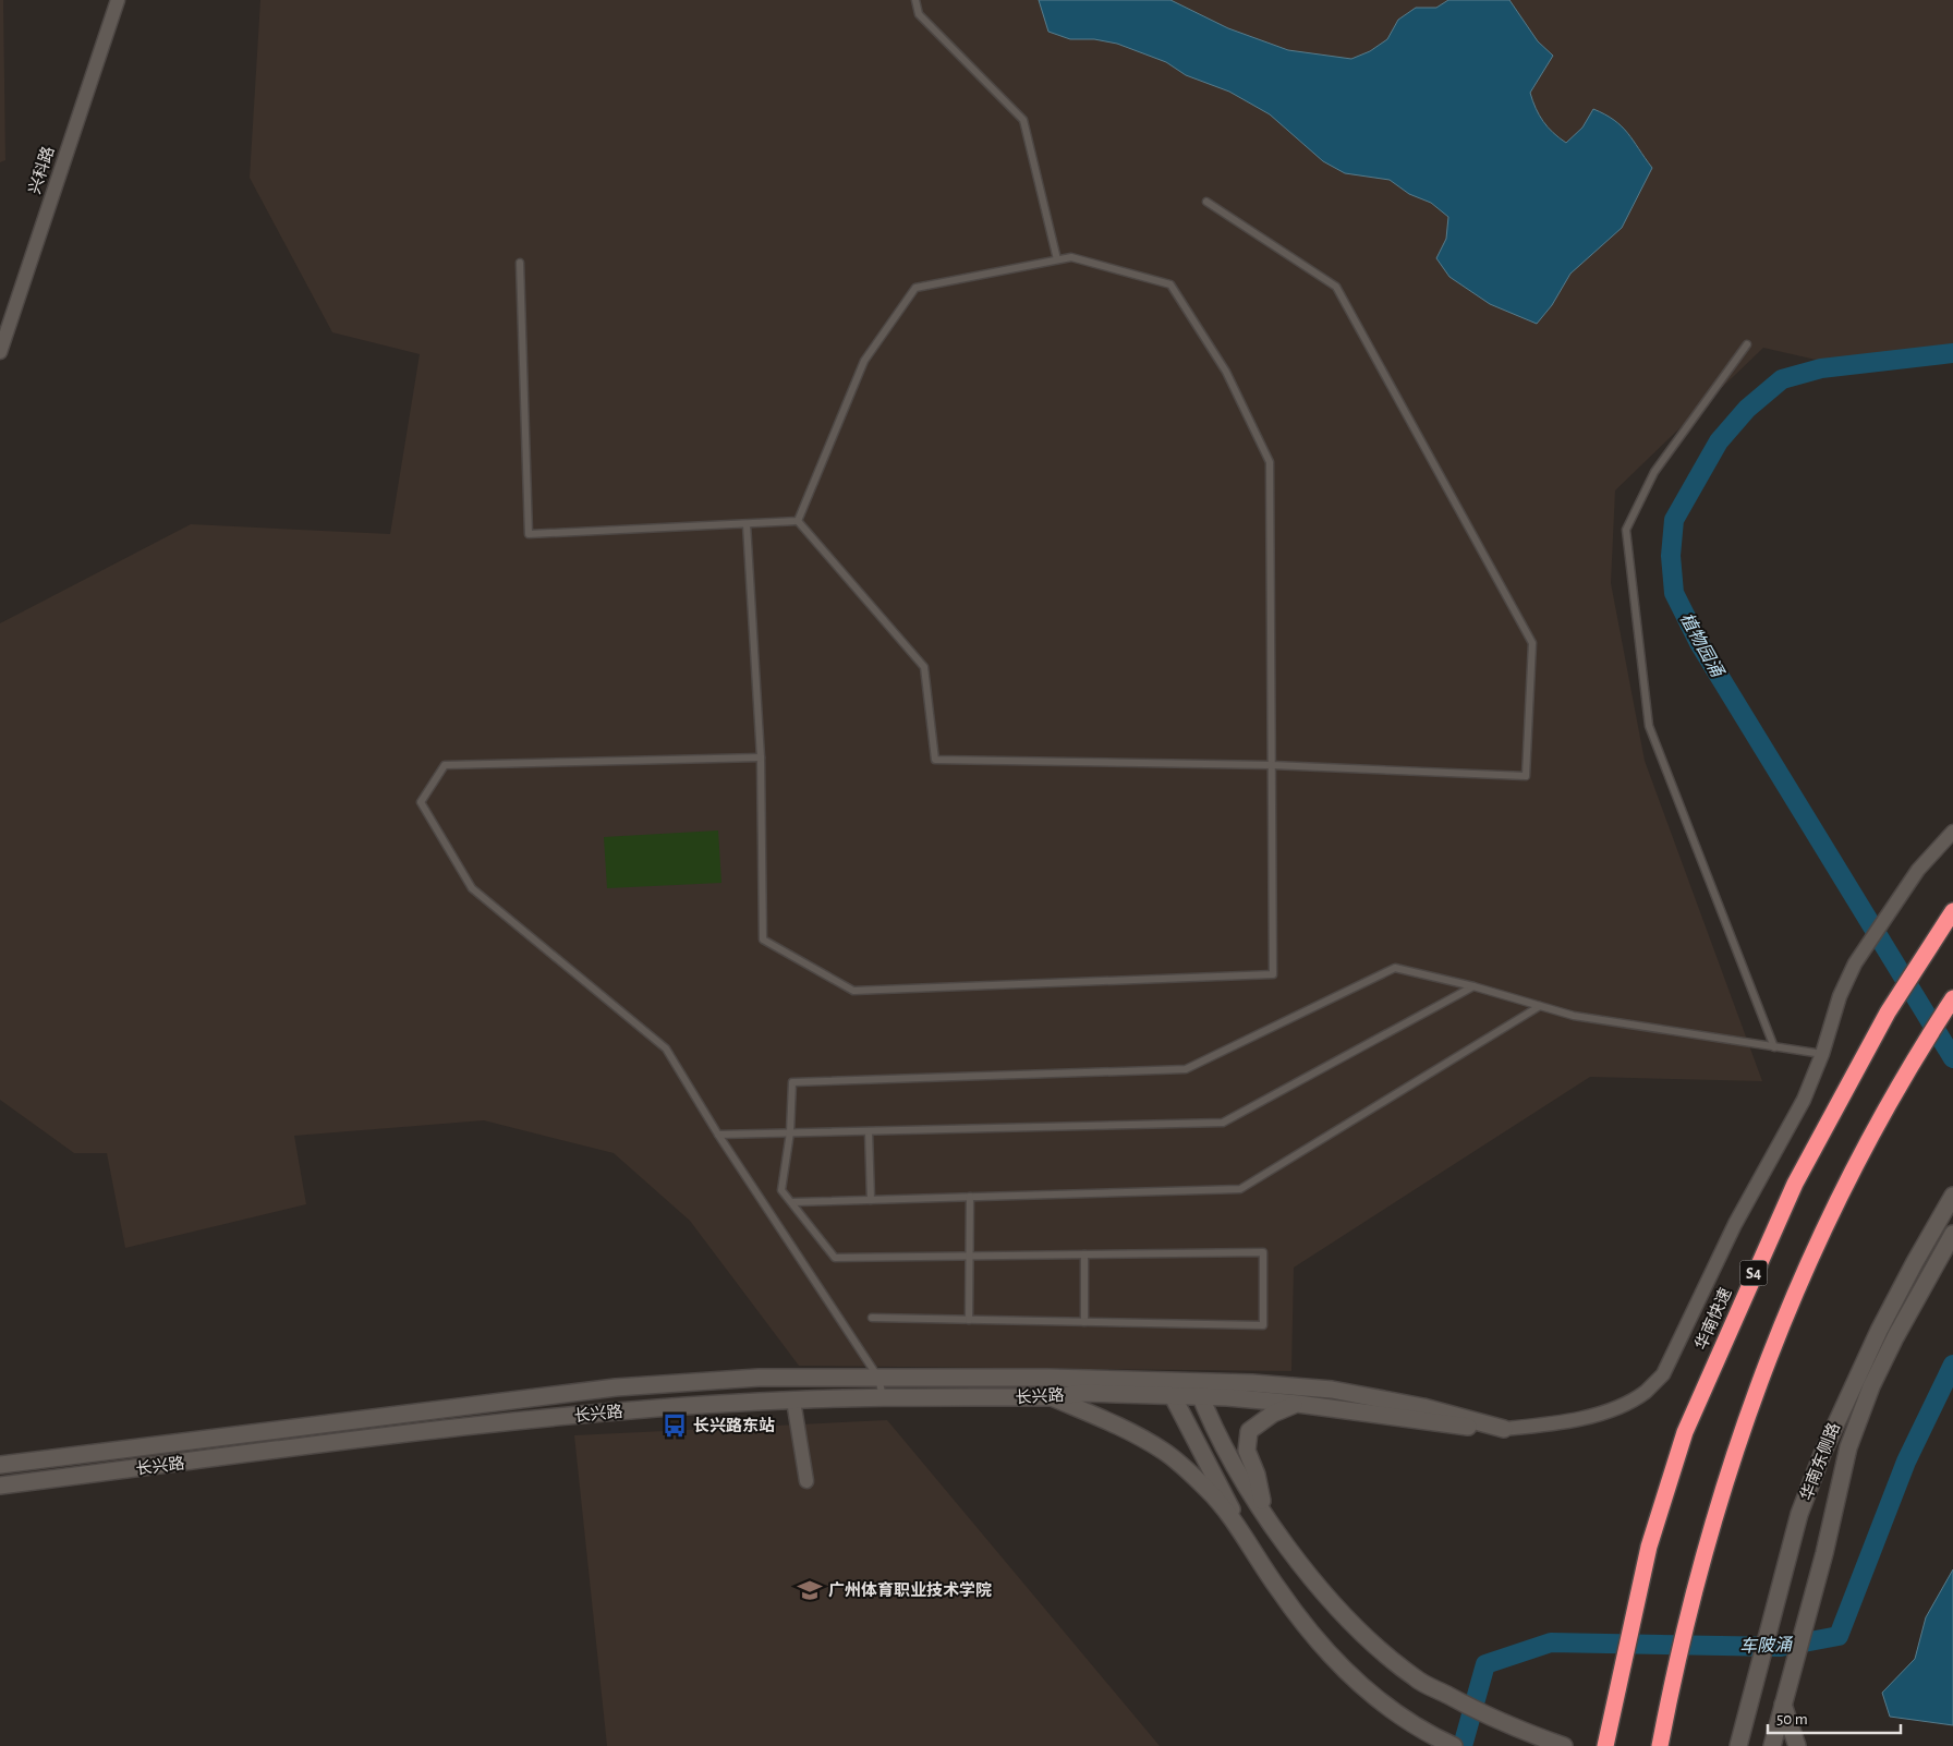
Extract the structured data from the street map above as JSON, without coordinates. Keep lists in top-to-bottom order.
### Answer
{
  "streets": {
    "highway": ["S4", "华南快速"],
    "street": ["兴科路", "长兴路", "华南东侧路"]
  },
  "water": ["植物园涌", "车陂涌"],
  "places": {
    "bus stop": ["长兴路东站"],
    "school or university": ["广州体育职业技术学院"]
  },
  "scale_bar": "50 m"
}
